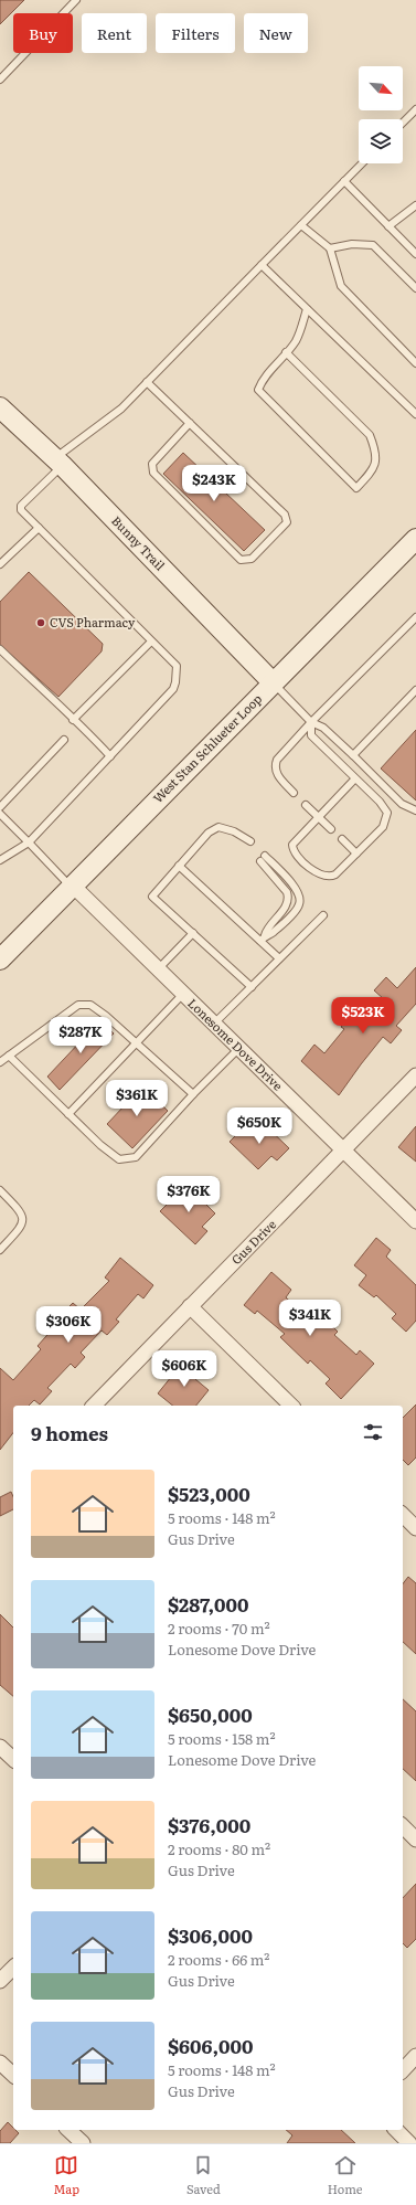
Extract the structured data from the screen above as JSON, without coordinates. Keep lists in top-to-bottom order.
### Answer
{
  "streets": {
    "main road": ["Bunny Trail", "West Stan Schlueter Loop"],
    "street": ["Lonesome Dove Drive", "Gus Drive"]
  },
  "crossings": [
    ["Bunny Trail", "West Stan Schlueter Loop"],
    ["West Stan Schlueter Loop", "Lonesome Dove Drive"],
    ["Lonesome Dove Drive", "Gus Drive"]
  ],
  "places": ["CVS Pharmacy"],
  "north": "bottom right",
  "page": {
    "chip": [
      "Buy",
      "Rent",
      "Filters",
      "New"
    ],
    "price": [
      "$243K",
      "$523K",
      "$287K",
      "$361K",
      "$650K",
      "$376K",
      "$341K",
      "$306K",
      "$606K"
    ],
    "heading": "9 homes",
    "list": [
      {
        "name": "$523,000",
        "note": "5 rooms · 148 m² · Gus Drive"
      },
      {
        "name": "$287,000",
        "note": "2 rooms · 70 m² · Lonesome Dove Drive"
      },
      {
        "name": "$650,000",
        "note": "5 rooms · 158 m² · Lonesome Dove Drive"
      },
      {
        "name": "$376,000",
        "note": "2 rooms · 80 m² · Gus Drive"
      },
      {
        "name": "$306,000",
        "note": "2 rooms · 66 m² · Gus Drive"
      },
      {
        "name": "$606,000",
        "note": "5 rooms · 148 m² · Gus Drive"
      }
    ],
    "tabs": ["Map", "Saved", "Home"]
  }
}
